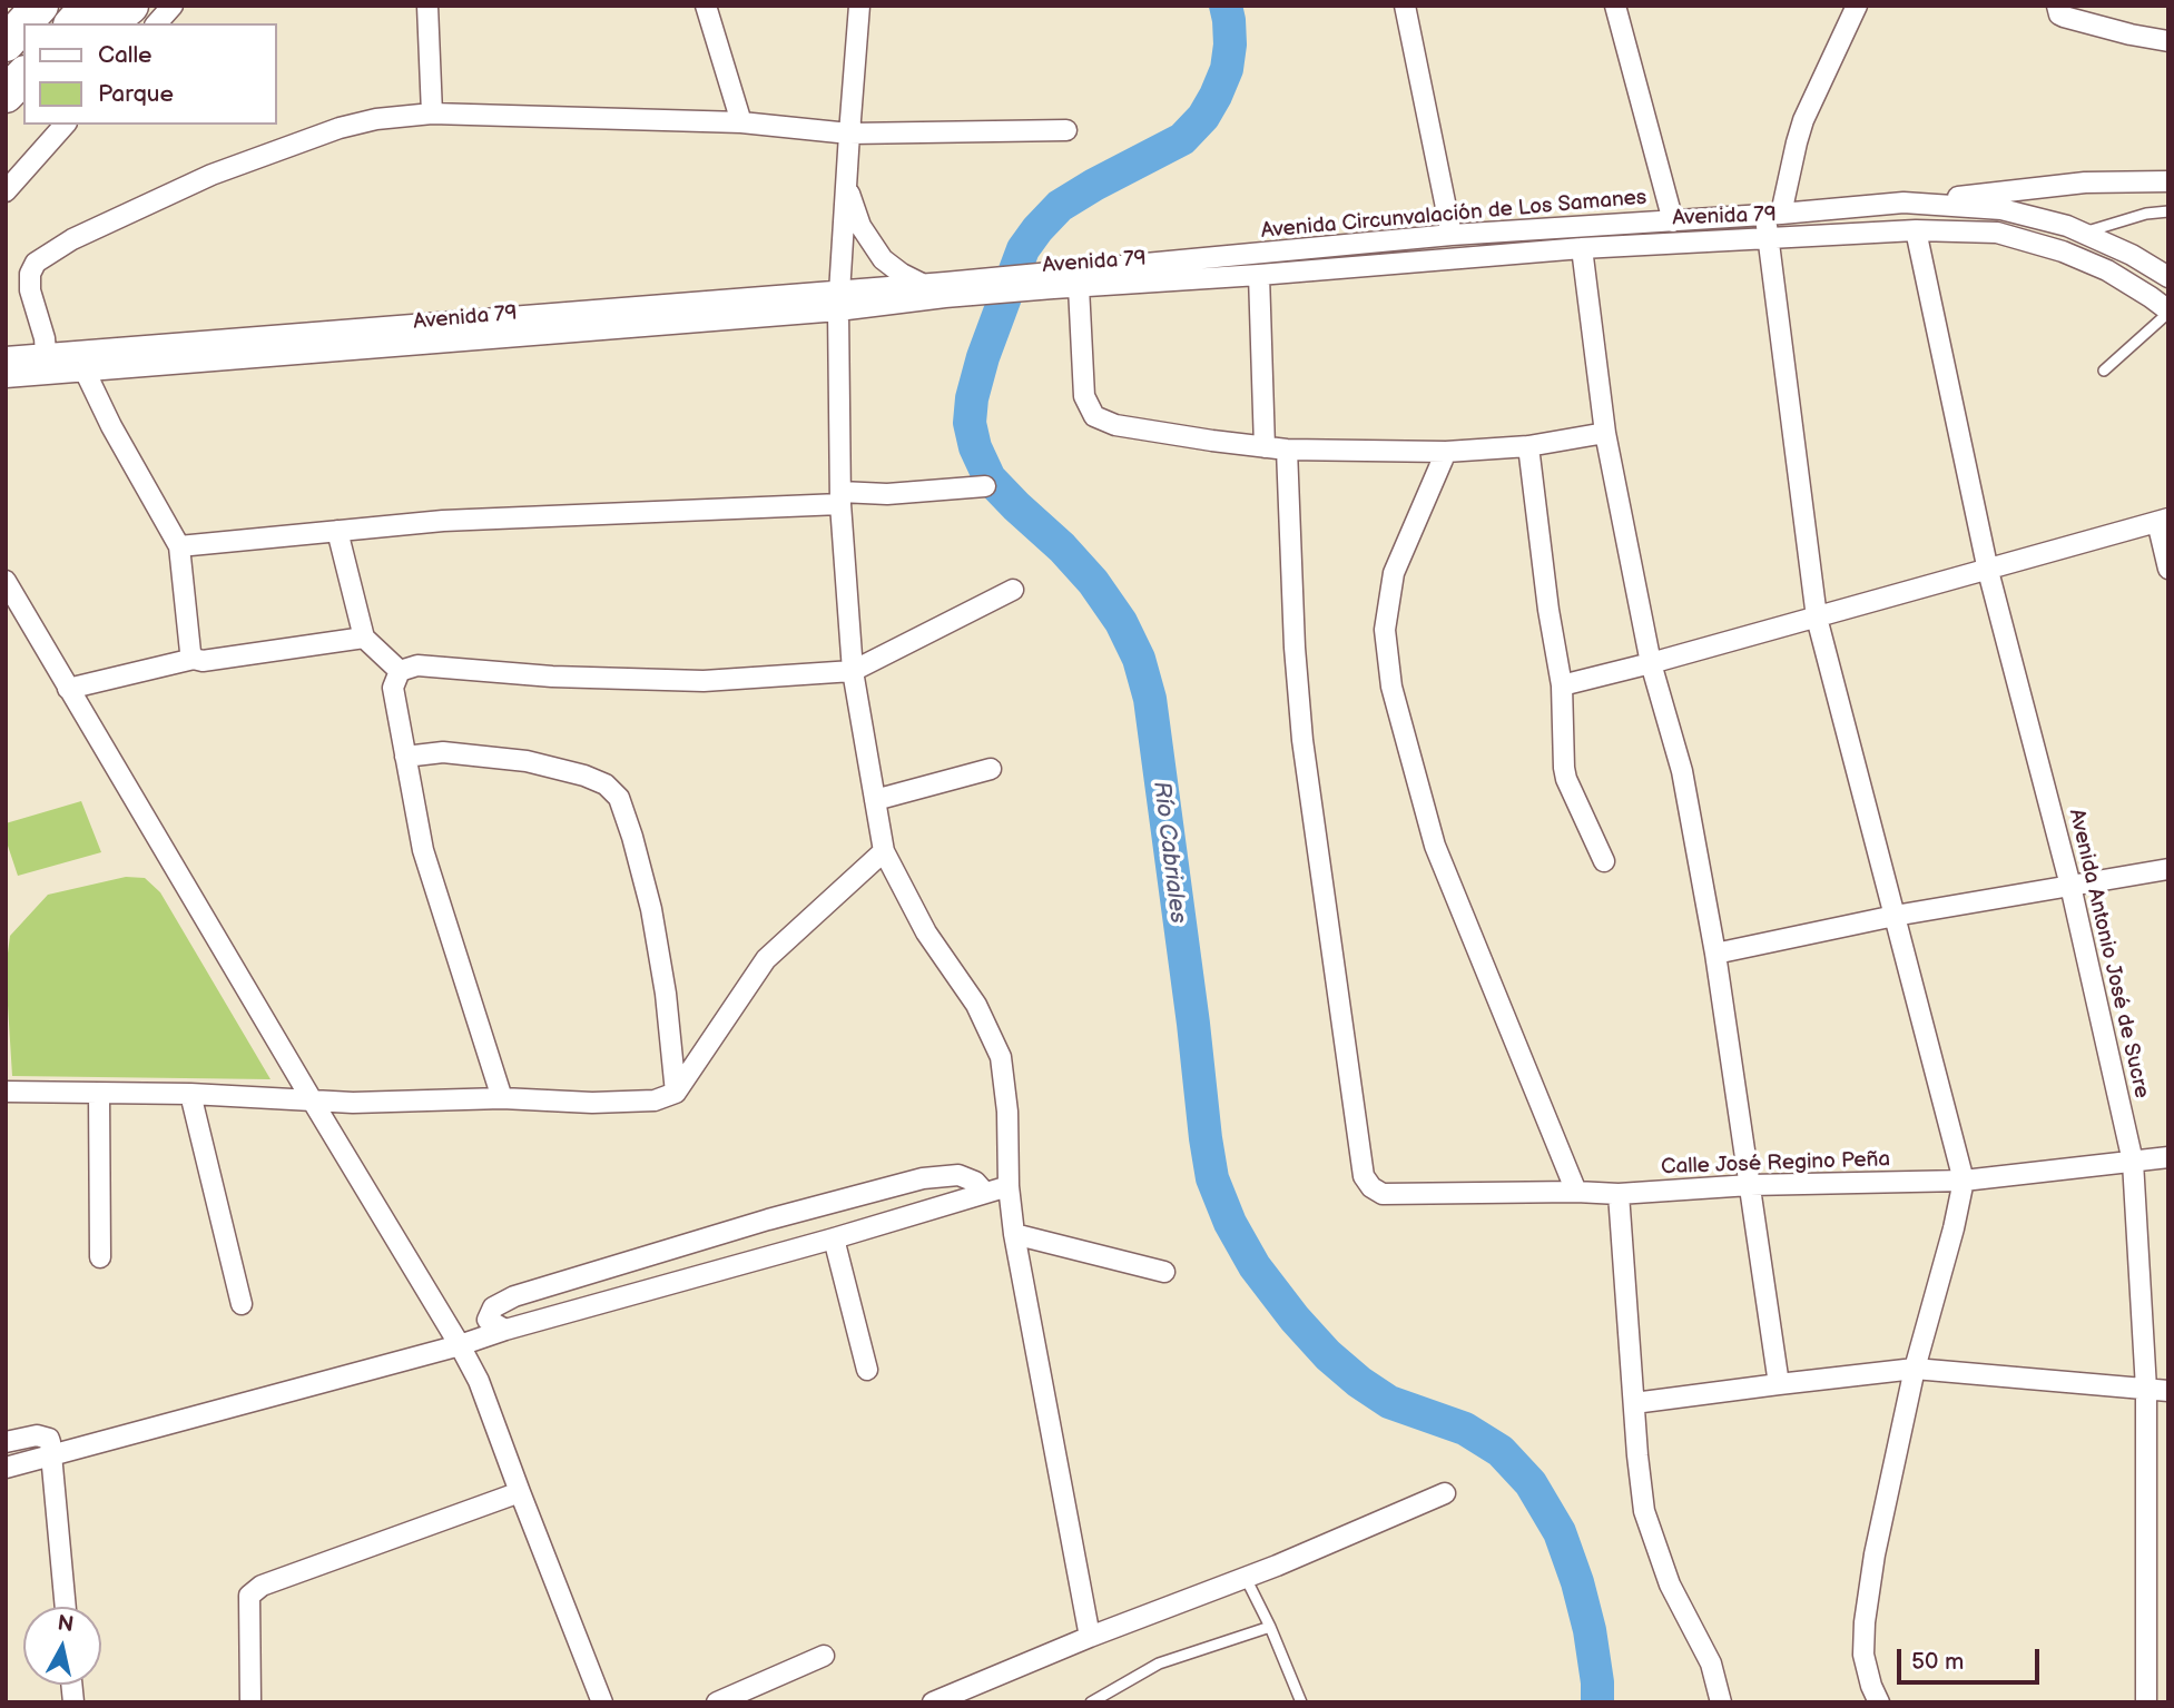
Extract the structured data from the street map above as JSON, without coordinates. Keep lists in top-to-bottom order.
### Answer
{
  "streets": {
    "street": [
      "Avenida Circunvalación de Los Samanes",
      "Avenida 79",
      "Avenida Antonio José de Sucre",
      "Calle José Regino Peña"
    ]
  },
  "crossings": [
    ["Avenida Circunvalación de Los Samanes", "Avenida 79"],
    ["Avenida 79", "Avenida Antonio José de Sucre"],
    ["Avenida Antonio José de Sucre", "Calle José Regino Peña"]
  ],
  "water": ["Río Cabriales"],
  "legend": ["Calle", "Parque"],
  "scale_bar": "50 m",
  "north": "top"
}
